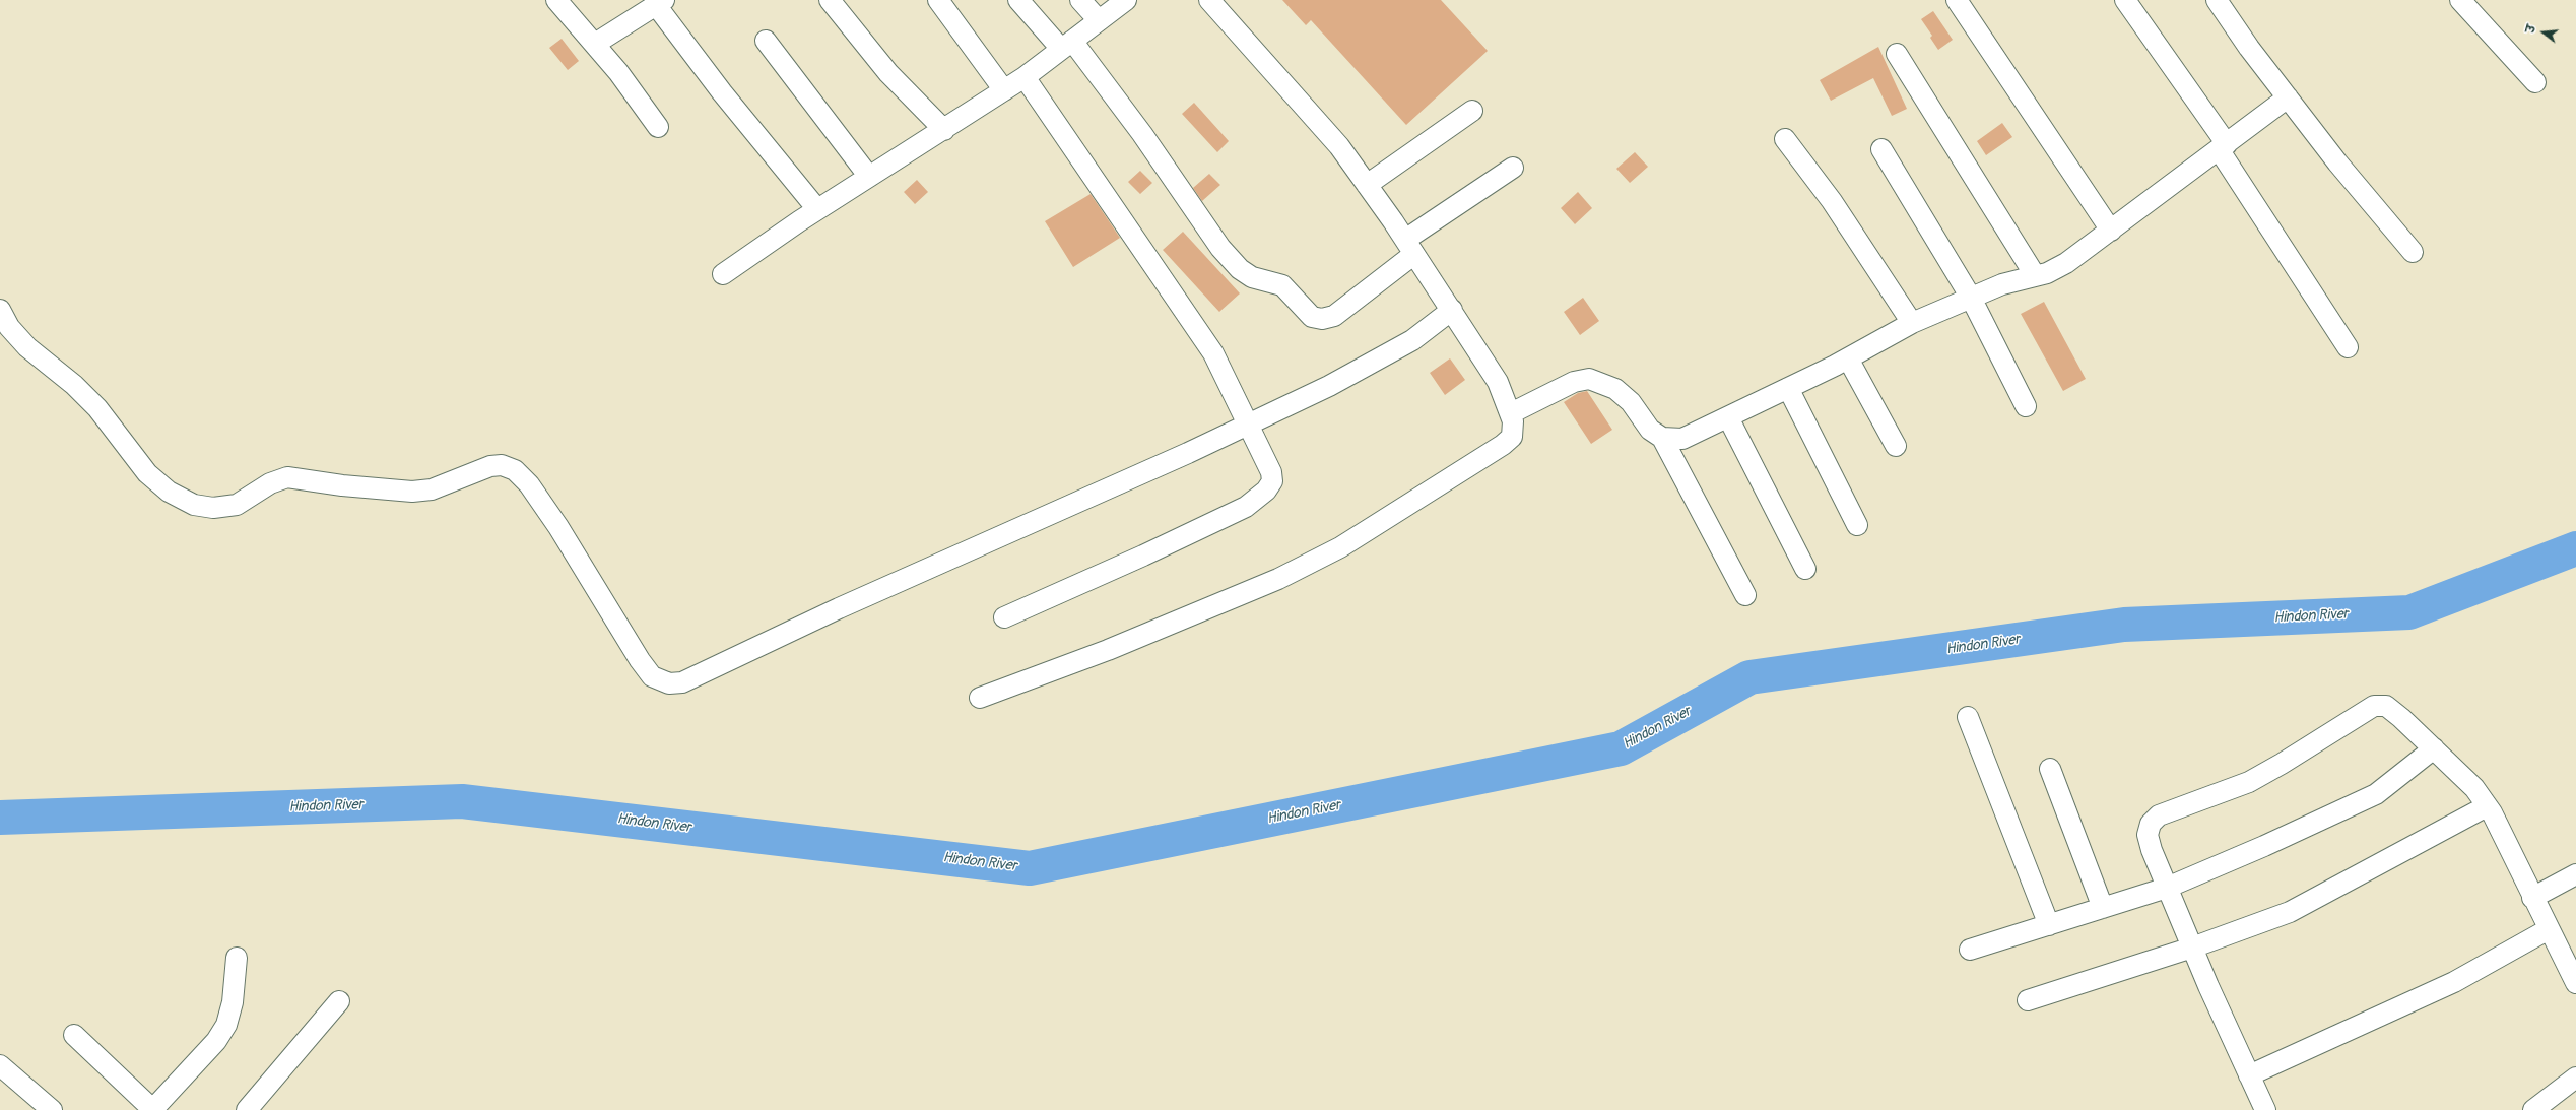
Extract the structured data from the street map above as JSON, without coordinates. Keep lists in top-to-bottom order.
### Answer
{
  "water": ["Hindon River"],
  "north": "left"
}
